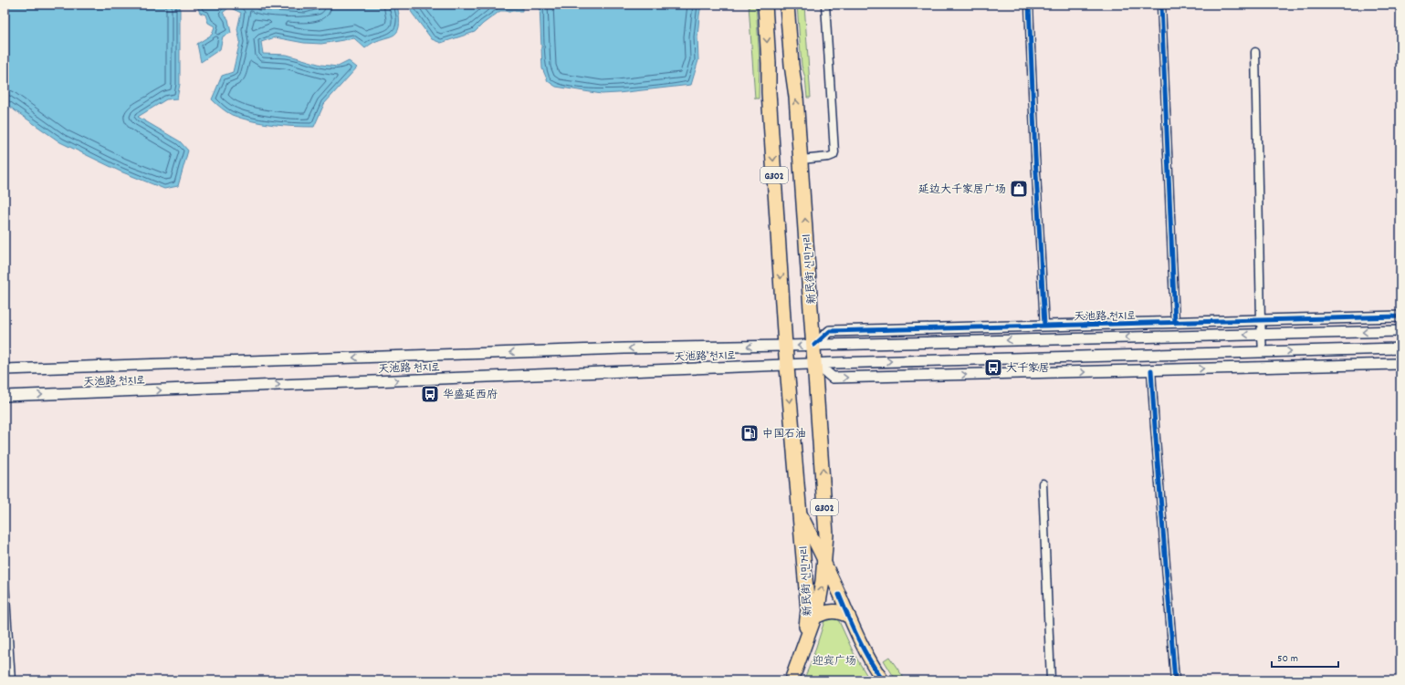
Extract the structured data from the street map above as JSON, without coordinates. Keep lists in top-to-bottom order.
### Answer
{
  "streets": {
    "highway": ["G302", "新民街 신민거리"],
    "main road": ["天池路 천지로"]
  },
  "crossings": [
    ["新民街 신민거리", "天池路 천지로"]
  ],
  "parks": ["迎宾广场"],
  "places": {
    "shop": ["延边大千家居广场"],
    "bus stop": ["大千家居", "华盛延西府"],
    "fuel station": ["中国石油"]
  },
  "scale_bar": "50 m"
}
